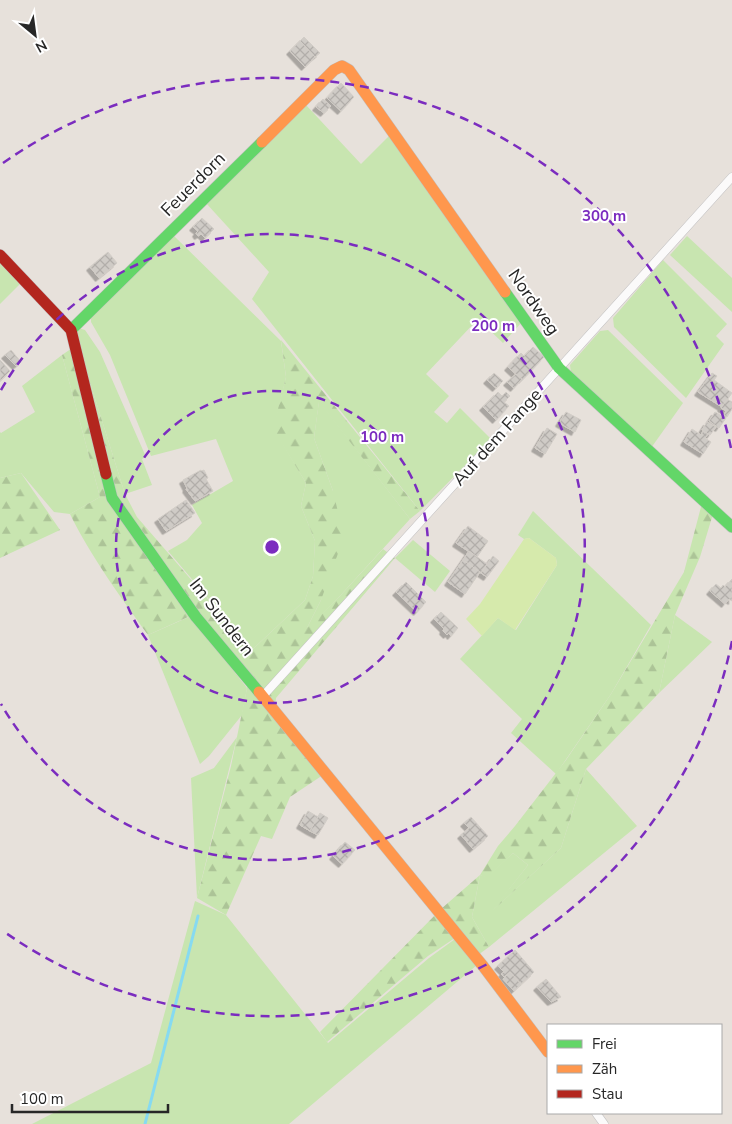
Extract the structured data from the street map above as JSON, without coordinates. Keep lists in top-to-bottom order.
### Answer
{
  "streets": {
    "street": [
      "Feuerdorn",
      "Nordweg",
      "Auf dem Fange",
      "Im Sundern"
    ]
  },
  "crossings": [
    ["Feuerdorn", "Nordweg"],
    ["Feuerdorn", "Im Sundern"],
    ["Nordweg", "Auf dem Fange"],
    ["Auf dem Fange", "Im Sundern"]
  ],
  "legend": ["Frei", "Zäh", "Stau"],
  "scale_bar": "100 m",
  "north": "bottom right",
  "rings": ["300 m", "200 m", "100 m"]
}
